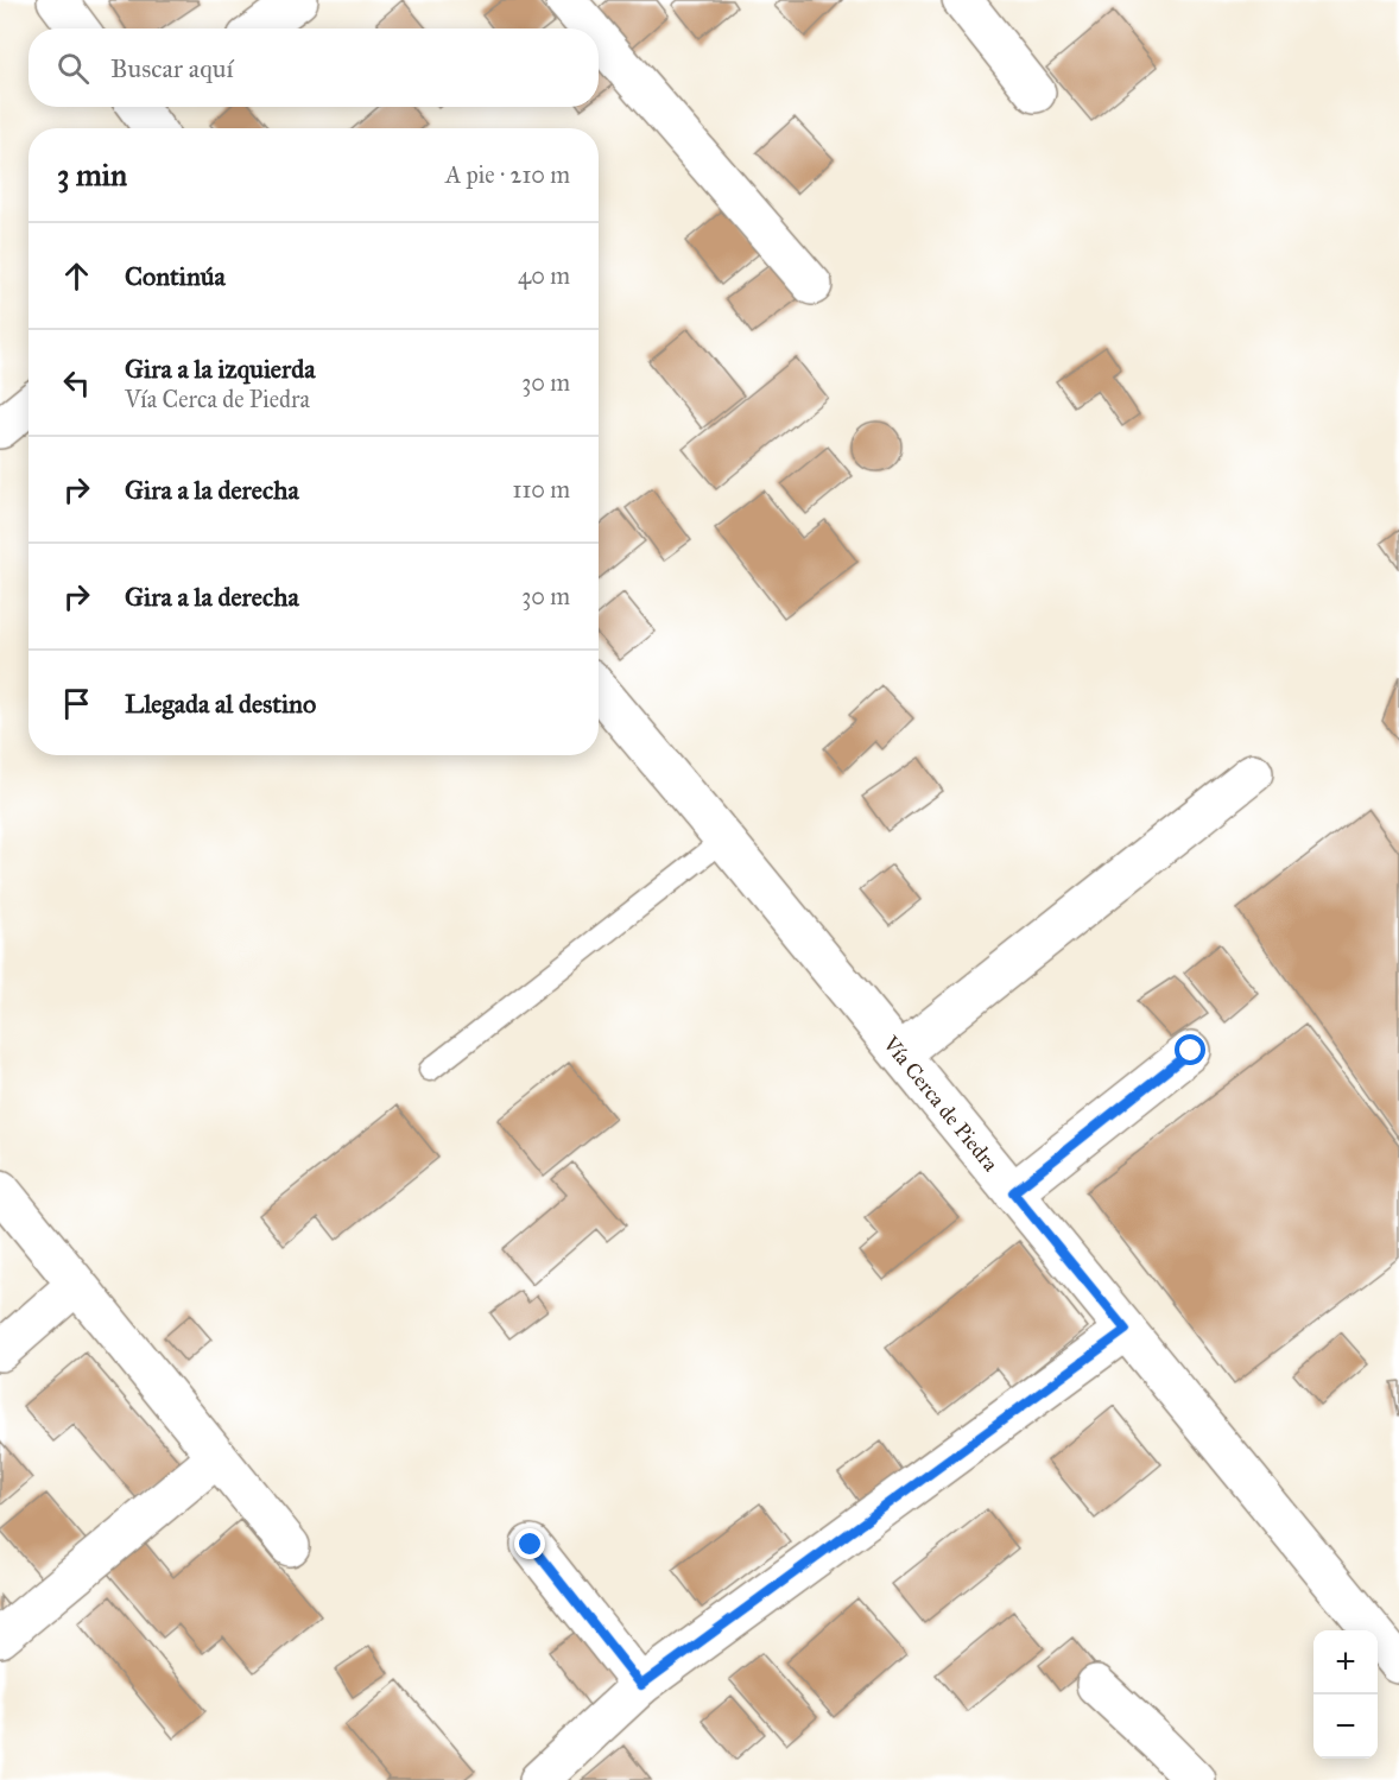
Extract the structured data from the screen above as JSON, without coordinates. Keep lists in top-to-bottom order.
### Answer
{
  "streets": {
    "street": ["Vía Cerca de Piedra"]
  },
  "page": {
    "search": "Buscar aquí",
    "heading": ["3 min", "A pie · 210 m"],
    "list": [
      ["Continúa", "40 m"],
      ["Gira a la izquierda", "Vía Cerca de Piedra", "30 m"],
      ["Gira a la derecha", "110 m"],
      ["Gira a la derecha", "30 m"],
      "Llegada al destino"
    ],
    "map_buttons": ["+", "−"]
  }
}
